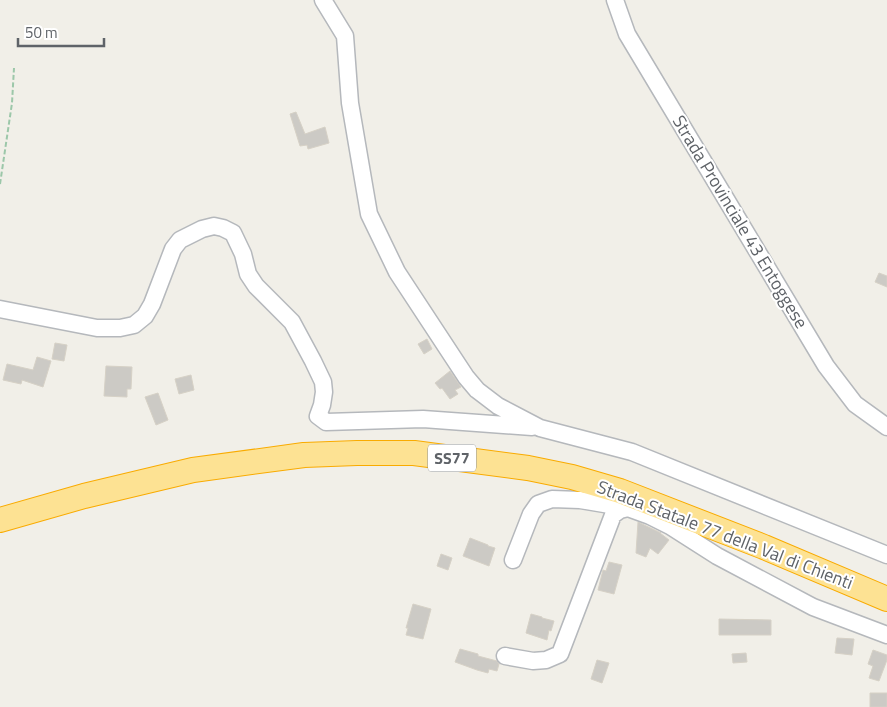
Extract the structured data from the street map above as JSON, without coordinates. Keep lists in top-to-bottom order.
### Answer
{
  "streets": {
    "highway": ["SS77", "Strada Statale 77 della Val di Chienti"],
    "street": ["Strada Provinciale 43 Entoggese"]
  },
  "scale_bar": "50 m"
}
